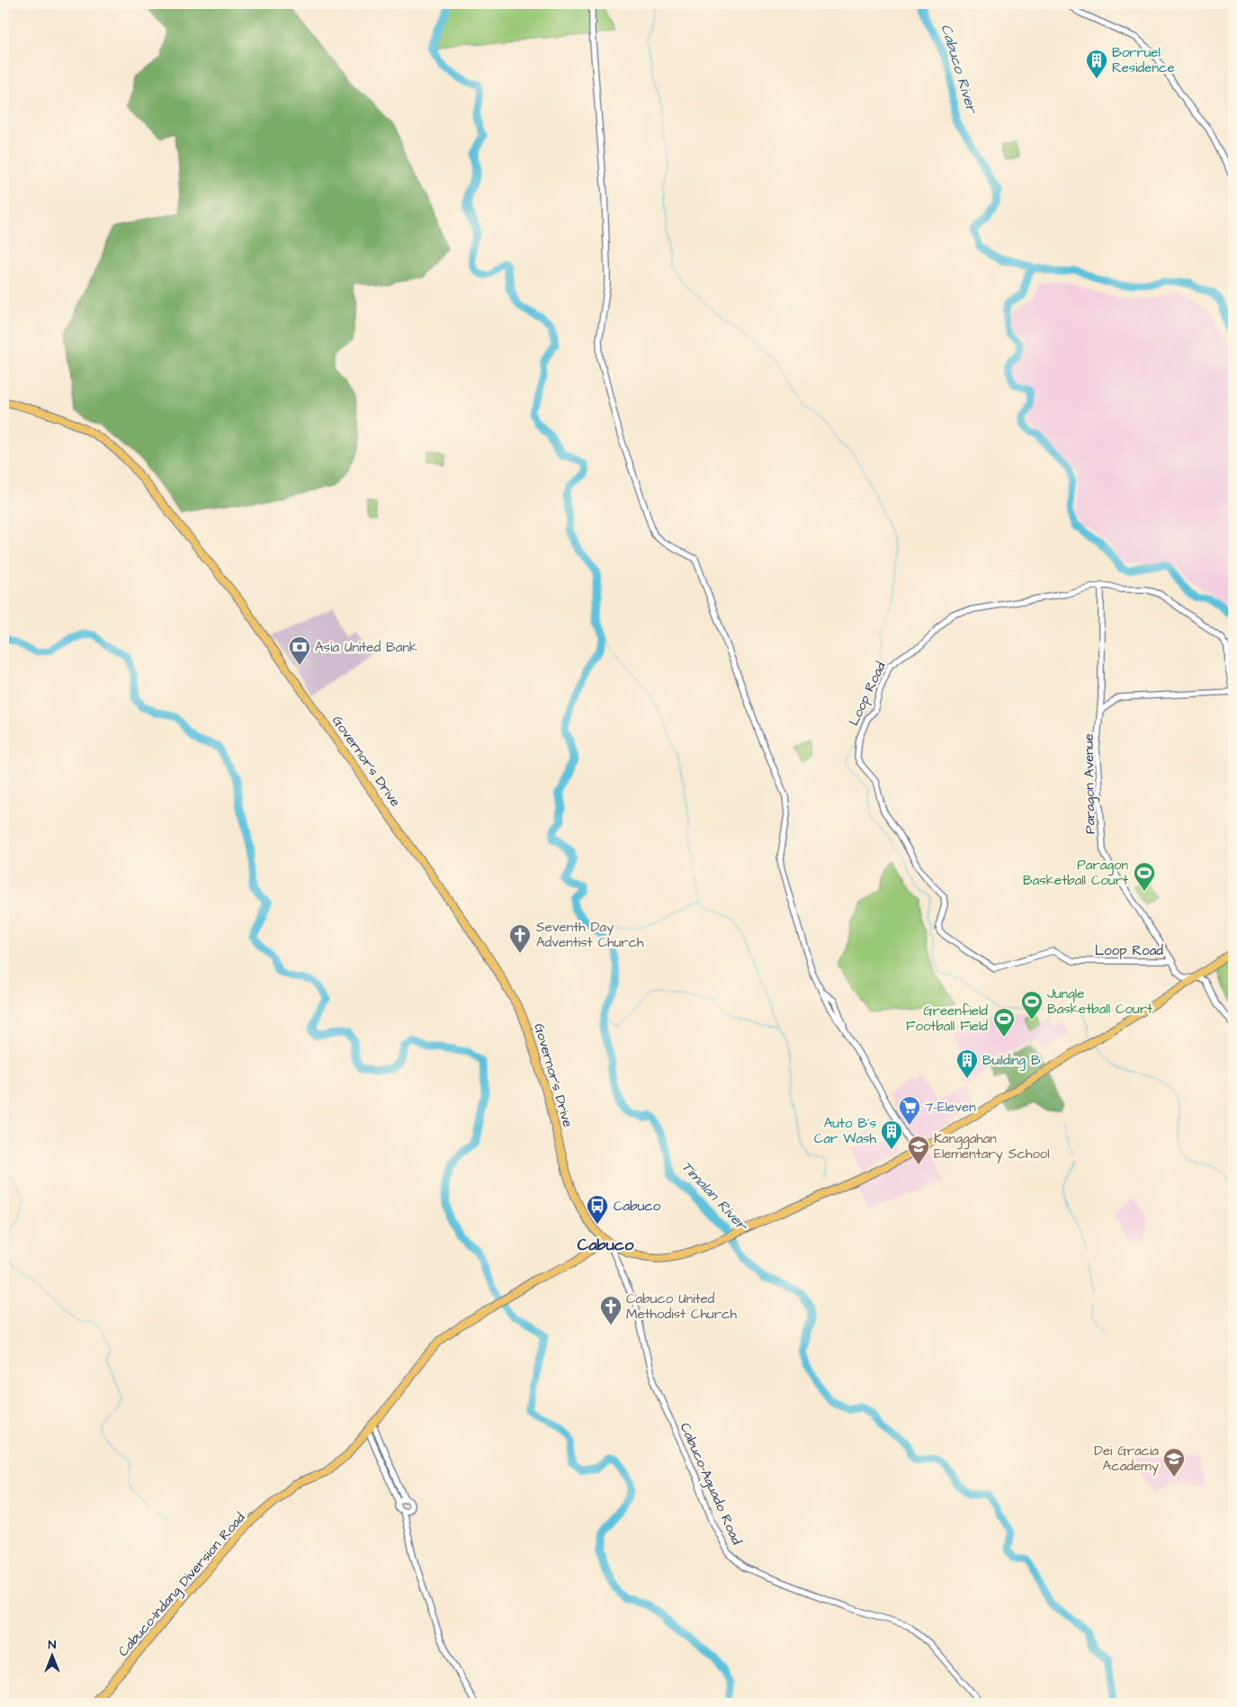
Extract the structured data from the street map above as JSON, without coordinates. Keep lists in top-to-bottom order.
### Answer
{
  "streets": {
    "main road": ["Governor's Drive", "Cabuco-Indang Diversion Road"],
    "street": ["Loop Road", "Paragon Avenue", "Cabuco-Aguado Road"]
  },
  "crossings": [
    ["Loop Road", "Paragon Avenue"],
    ["Governor's Drive", "Cabuco-Aguado Road"],
    ["Governor's Drive", "Cabuco-Indang Diversion Road"],
    ["Cabuco-Aguado Road", "Cabuco-Indang Diversion Road"]
  ],
  "districts": ["Cabuco"],
  "water": ["Cabuco River", "Timalan River"],
  "places": {
    "building": ["Borruel Residence", "Building B", "Auto B's Car Wash"],
    "bank": ["Asia United Bank"],
    "sports": ["Paragon Basketball Court", "Jungle Basketball Court", "Greenfield Football Field"],
    "church": ["Seventh Day Adventist Church", "Cabuco United Methodist Church"],
    "supermarket": ["7-Eleven"],
    "school or university": ["Kanggahan Elementary School", "Dei Gracia Academy"],
    "bus stop": ["Cabuco"]
  },
  "north": "top"
}
